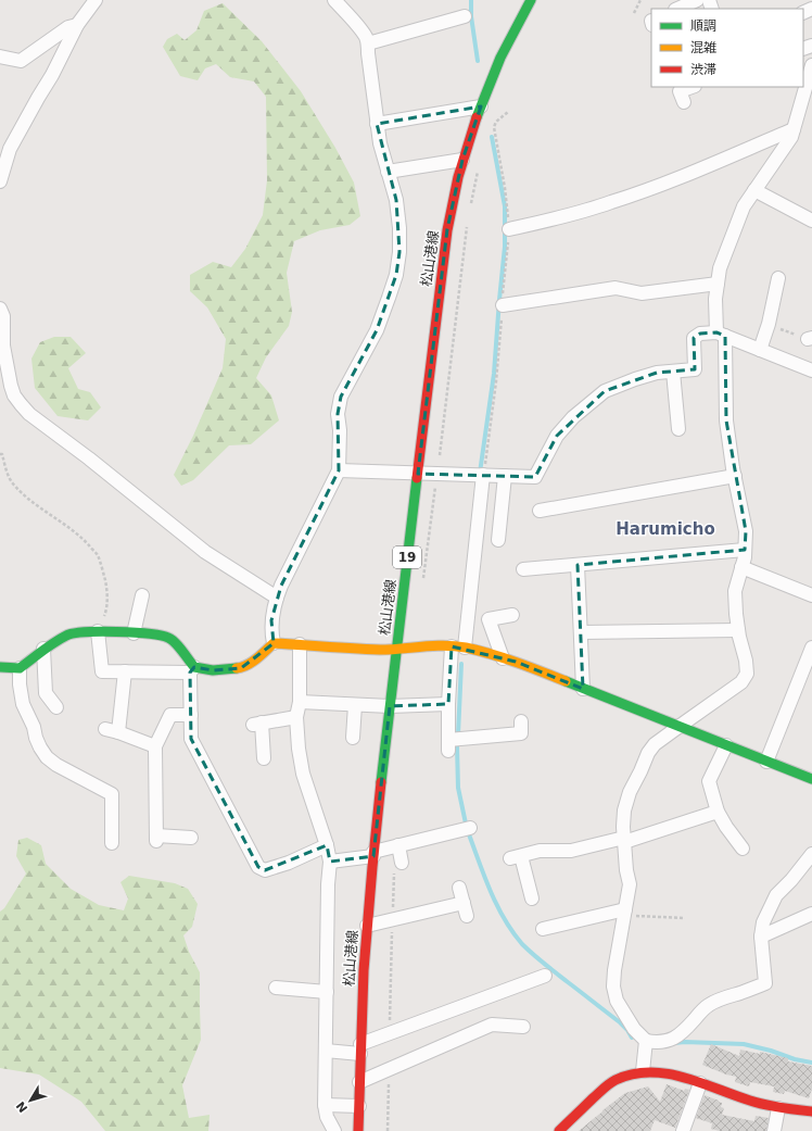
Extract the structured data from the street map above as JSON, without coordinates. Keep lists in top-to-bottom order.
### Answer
{
  "streets": {
    "main road": ["松山港線", "19"]
  },
  "districts": ["Harumicho"],
  "legend": ["順調", "混雑", "渋滞"],
  "north": "bottom left"
}
